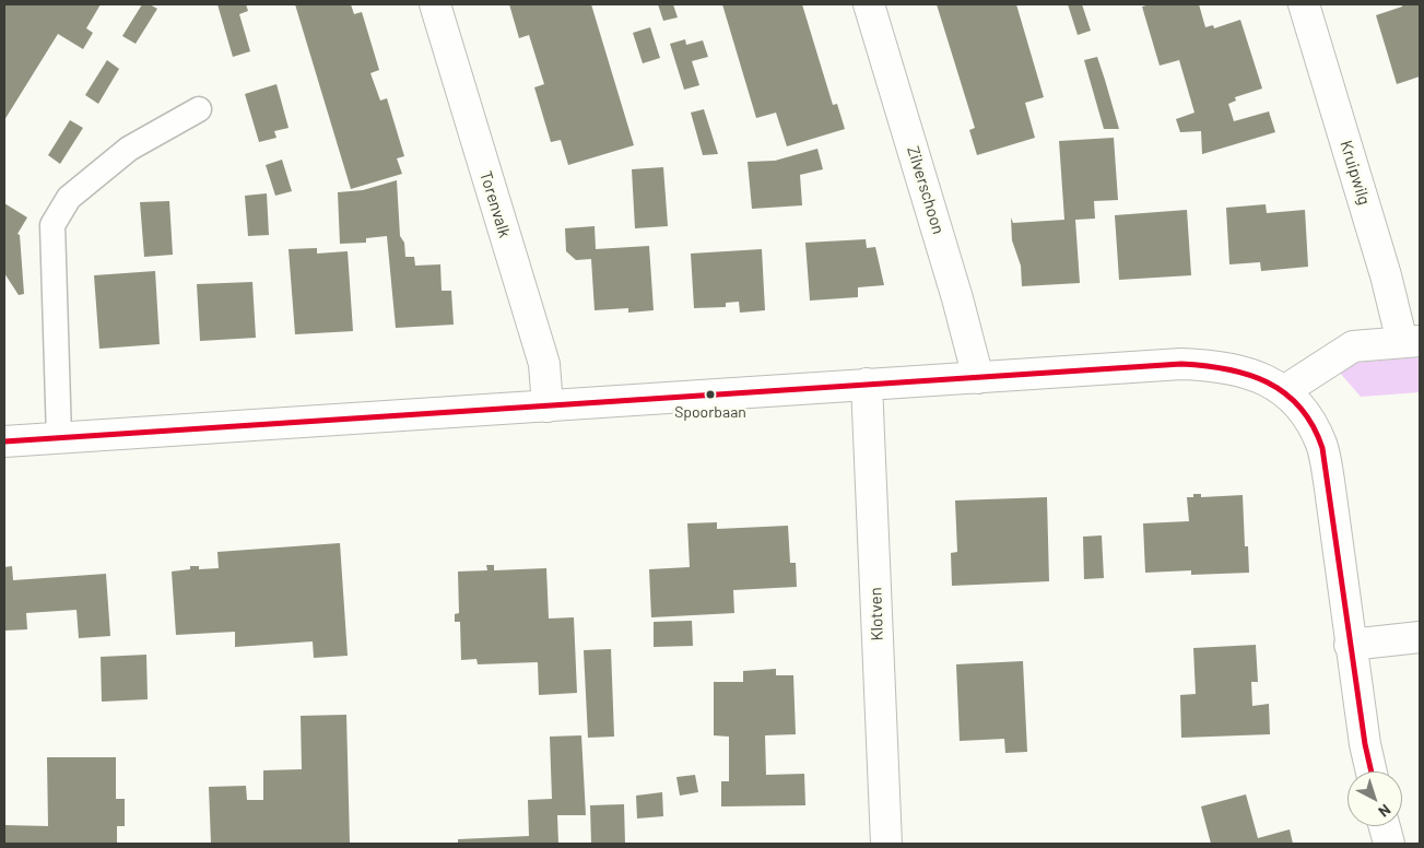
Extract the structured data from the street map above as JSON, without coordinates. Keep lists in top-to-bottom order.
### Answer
{
  "streets": {
    "street": [
      "Kruipwilg",
      "Zilverschoon",
      "Torenvalk",
      "Klotven"
    ]
  },
  "places": ["Spoorbaan"],
  "north": "bottom right"
}
